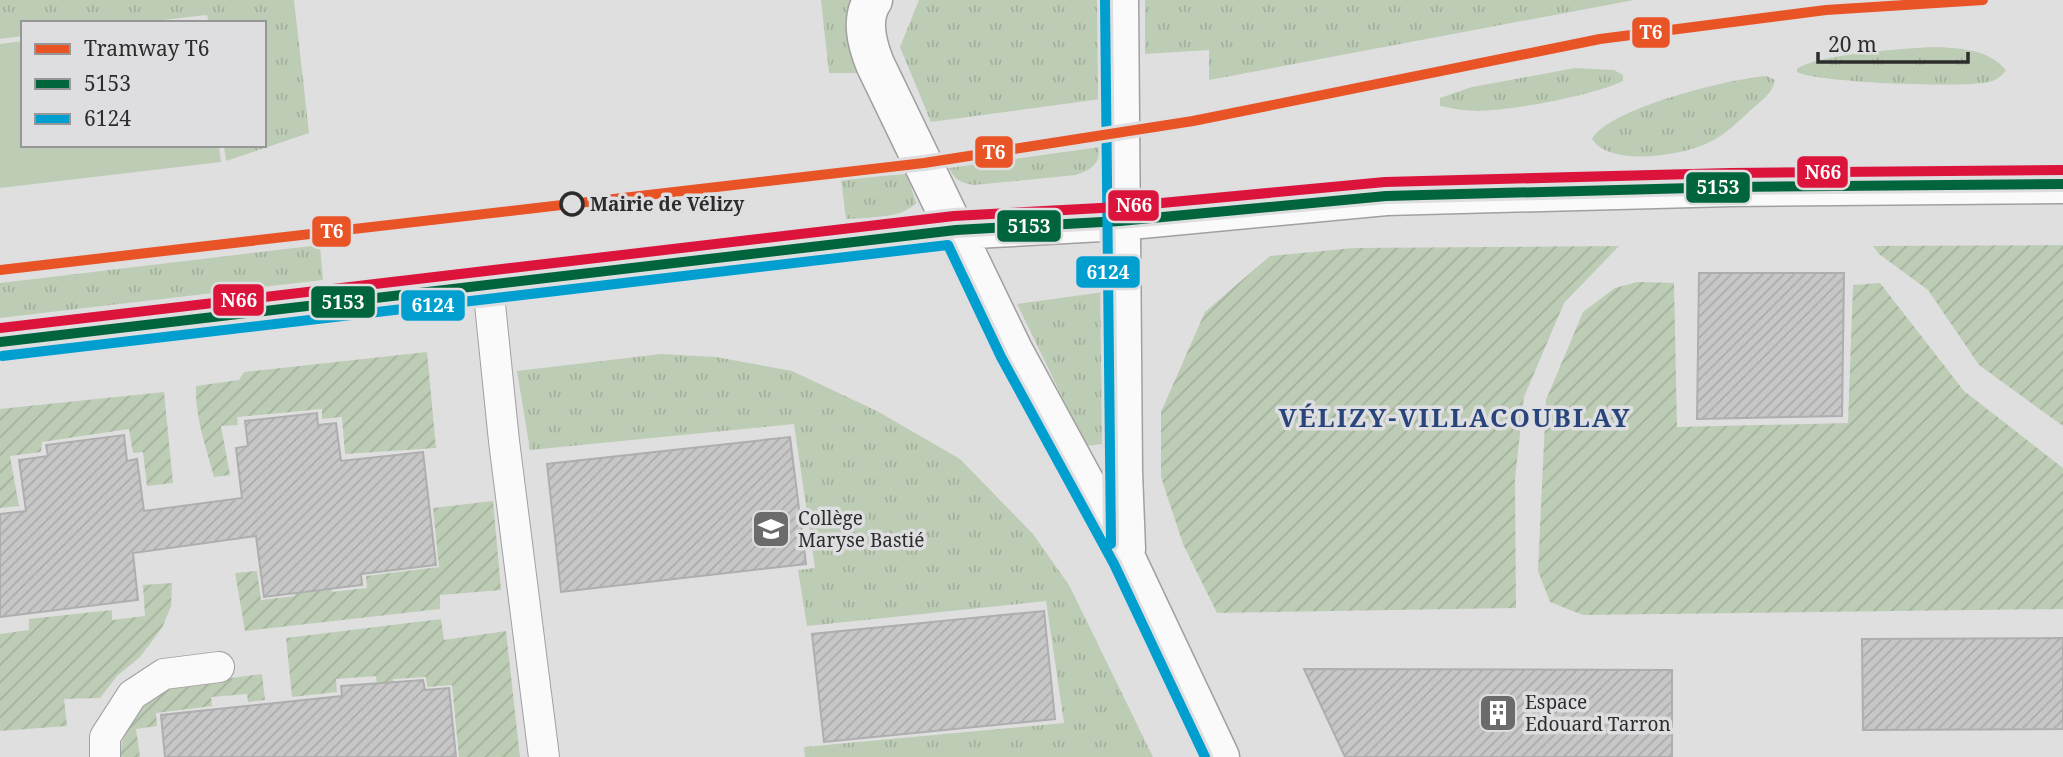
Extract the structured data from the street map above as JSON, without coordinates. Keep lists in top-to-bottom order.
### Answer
{
  "districts": ["VÉLIZY-VILLACOUBLAY"],
  "places": {
    "other": ["Mairie de Vélizy"],
    "school or university": ["Collège Maryse Bastié"],
    "building": ["Espace Edouard Tarron"]
  },
  "lines": [
    "tram line T6",
    "transit line 6124",
    "transit line N66",
    "transit line 5153"
  ],
  "legend": ["Tramway T6", "5153", "6124"],
  "scale_bar": "20 m"
}
